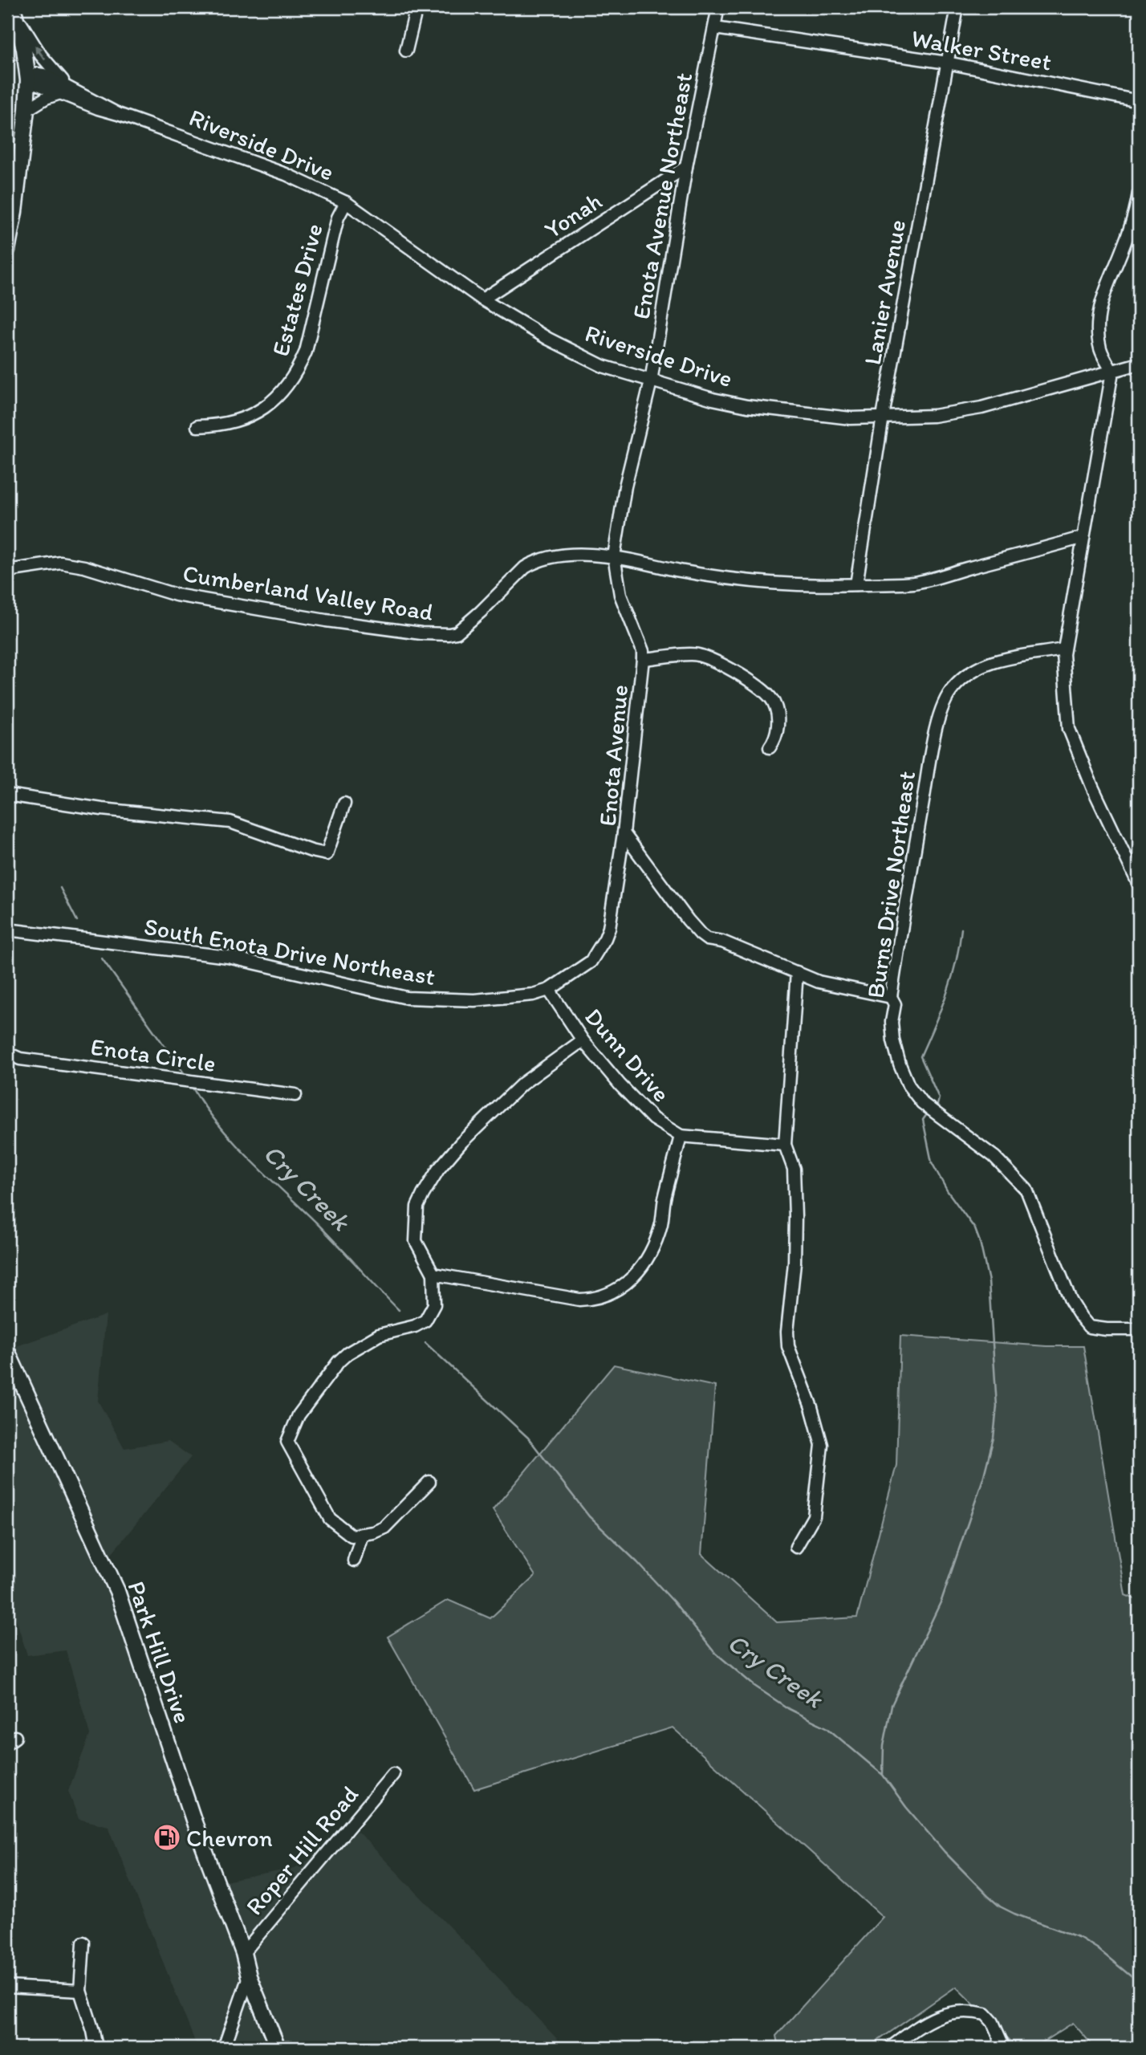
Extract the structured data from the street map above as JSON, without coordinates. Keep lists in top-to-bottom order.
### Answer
{
  "streets": {
    "main road": ["Park Hill Drive"],
    "street": [
      "Walker Street",
      "Riverside Drive",
      "Enota Avenue Northeast",
      "Yonah",
      "Estates Drive",
      "Lanier Avenue",
      "Cumberland Valley Road",
      "Enota Avenue",
      "Burns Drive Northeast",
      "South Enota Drive Northeast",
      "Enota Circle",
      "Dunn Drive",
      "Roper Hill Road"
    ]
  },
  "crossings": [
    ["Walker Street", "Enota Avenue Northeast"],
    ["Walker Street", "Lanier Avenue"],
    ["Riverside Drive", "Enota Avenue Northeast"],
    ["Riverside Drive", "Yonah"],
    ["Riverside Drive", "Estates Drive"],
    ["Riverside Drive", "Lanier Avenue"],
    ["Enota Avenue Northeast", "Yonah"],
    ["Enota Avenue Northeast", "Cumberland Valley Road"],
    ["Enota Avenue Northeast", "Enota Avenue"],
    ["Lanier Avenue", "Cumberland Valley Road"],
    ["Cumberland Valley Road", "Enota Avenue"],
    ["Enota Avenue", "Burns Drive Northeast"],
    ["Enota Avenue", "South Enota Drive Northeast"],
    ["South Enota Drive Northeast", "Dunn Drive"],
    ["Park Hill Drive", "Roper Hill Road"]
  ],
  "water": ["Cry Creek"],
  "places": {
    "fuel station": ["Chevron"]
  }
}
